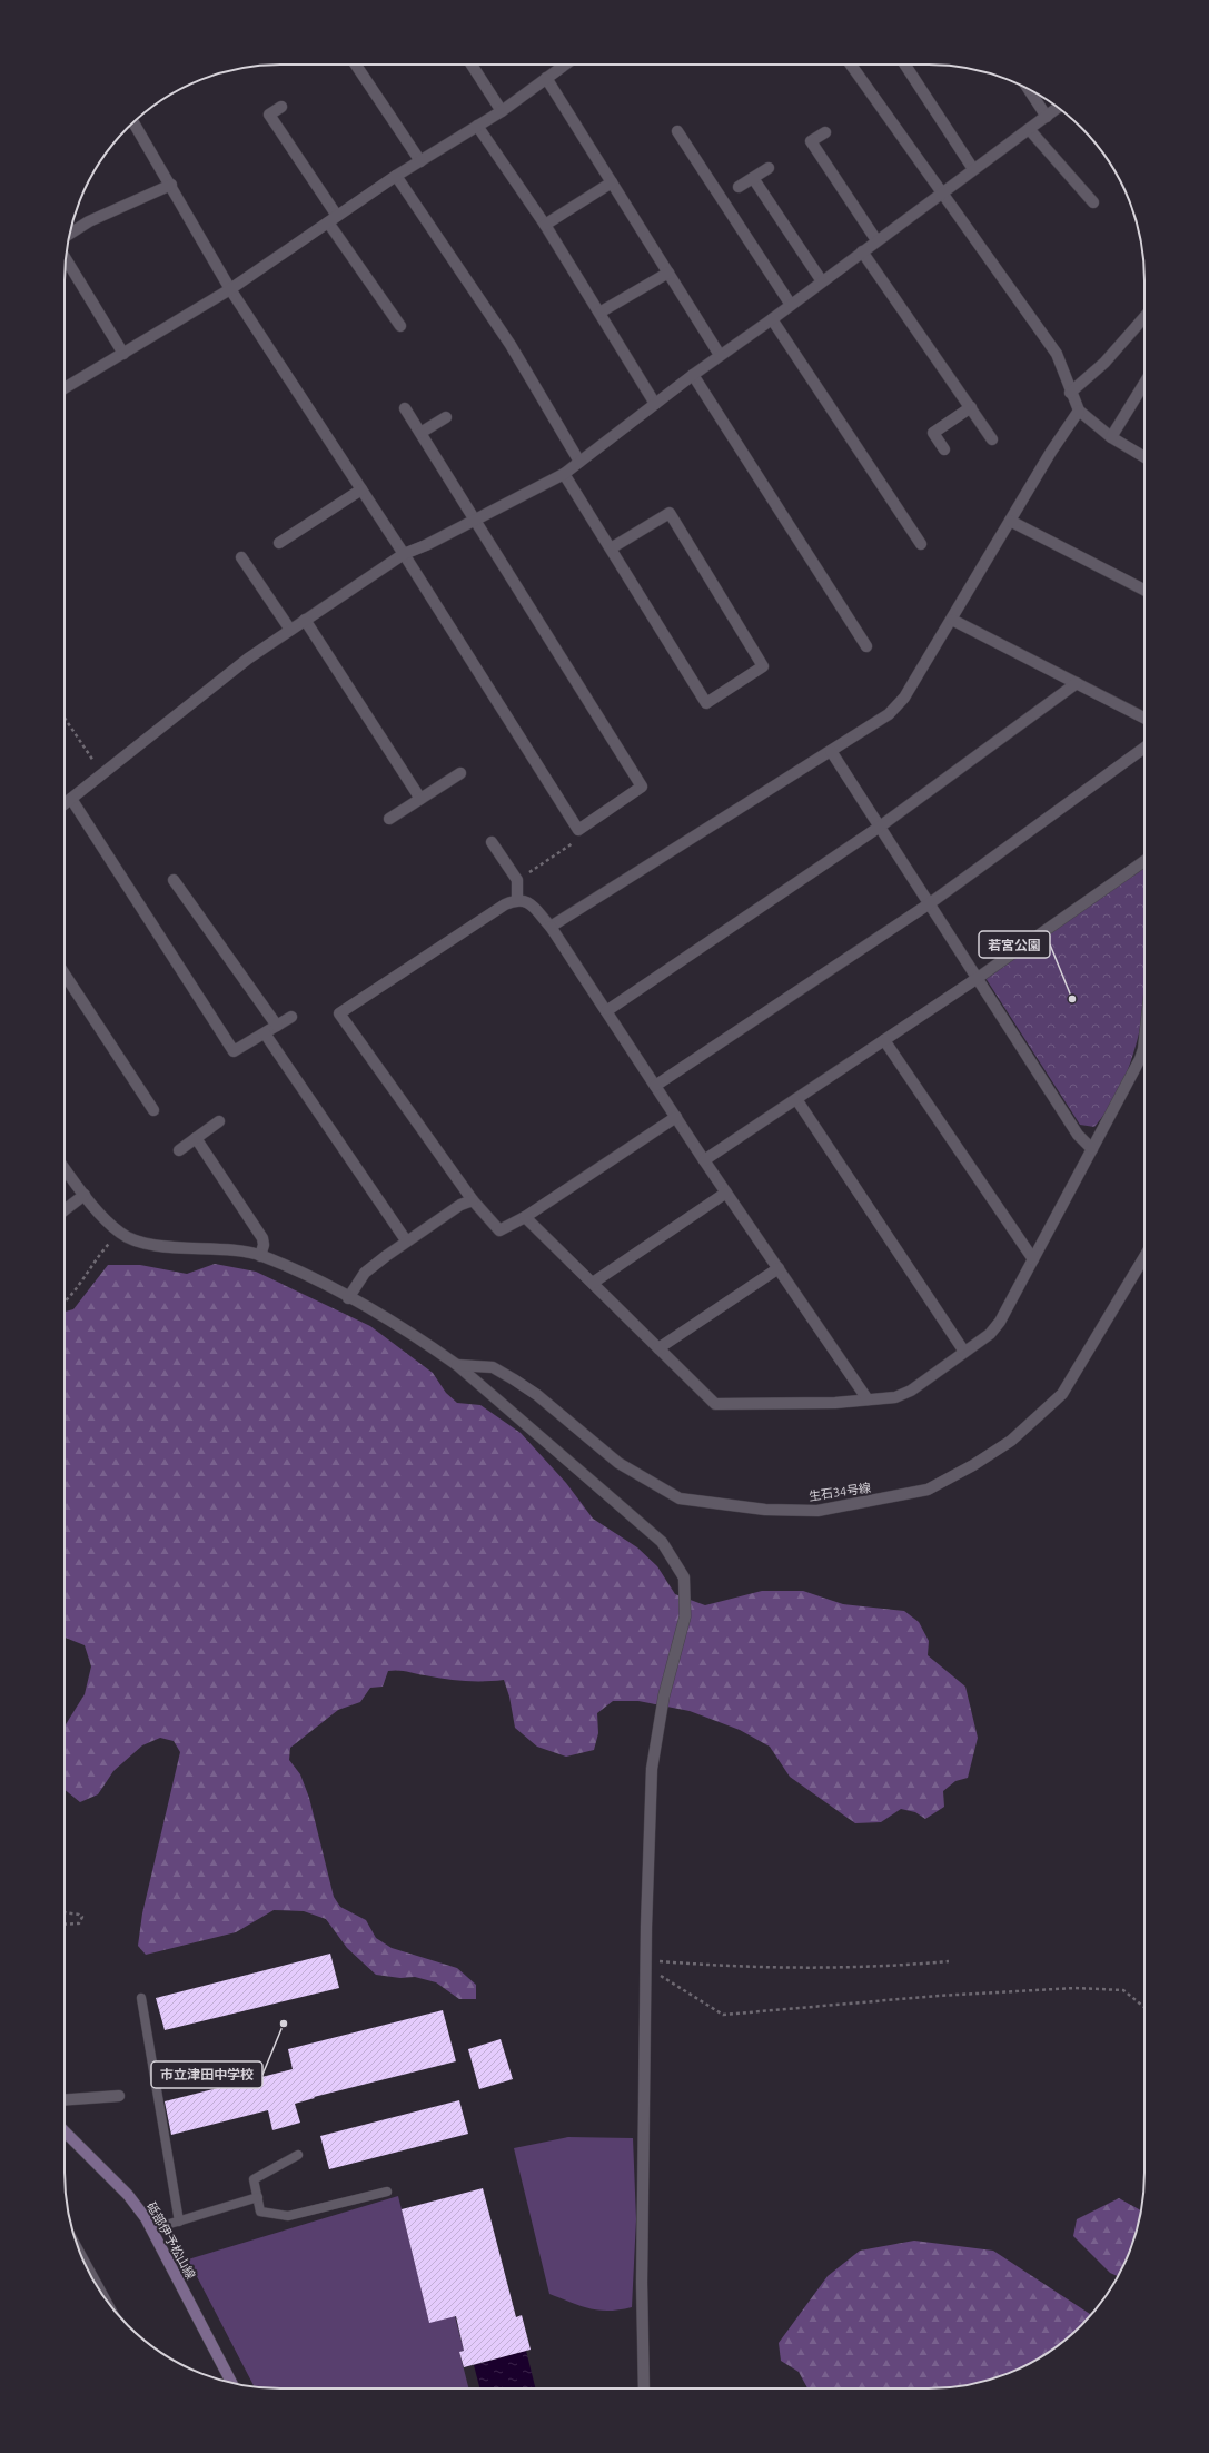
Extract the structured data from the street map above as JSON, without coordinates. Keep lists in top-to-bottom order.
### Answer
{
  "streets": {
    "main road": ["砥部伊予松山線"],
    "street": ["生石34号線"]
  },
  "places": ["若宮公園", "市立津田中学校"]
}
